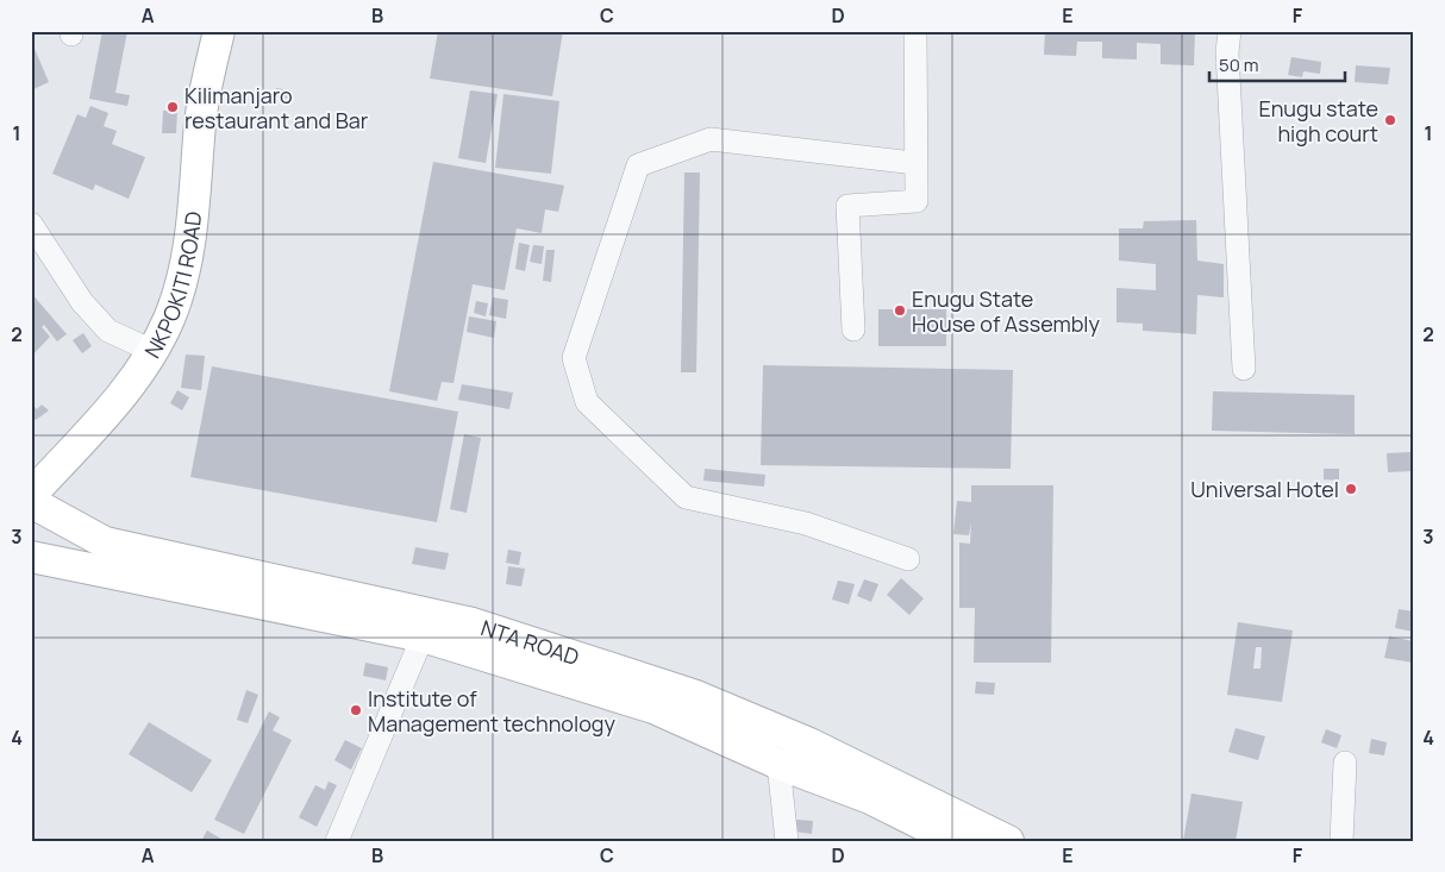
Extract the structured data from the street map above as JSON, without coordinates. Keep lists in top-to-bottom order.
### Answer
{
  "streets": {
    "main road": ["NKPOKITI ROAD", "NTA ROAD"]
  },
  "places": [
    "Kilimanjaro restaurant and Bar",
    "Enugu state high court",
    "Enugu State House of Assembly",
    "Universal Hotel",
    "Institute of Management technology"
  ],
  "scale_bar": "50 m",
  "grid": {
    "columns": [
      "A",
      "B",
      "C",
      "D",
      "E",
      "F"
    ],
    "rows": [
      "1",
      "2",
      "3",
      "4"
    ]
  }
}
